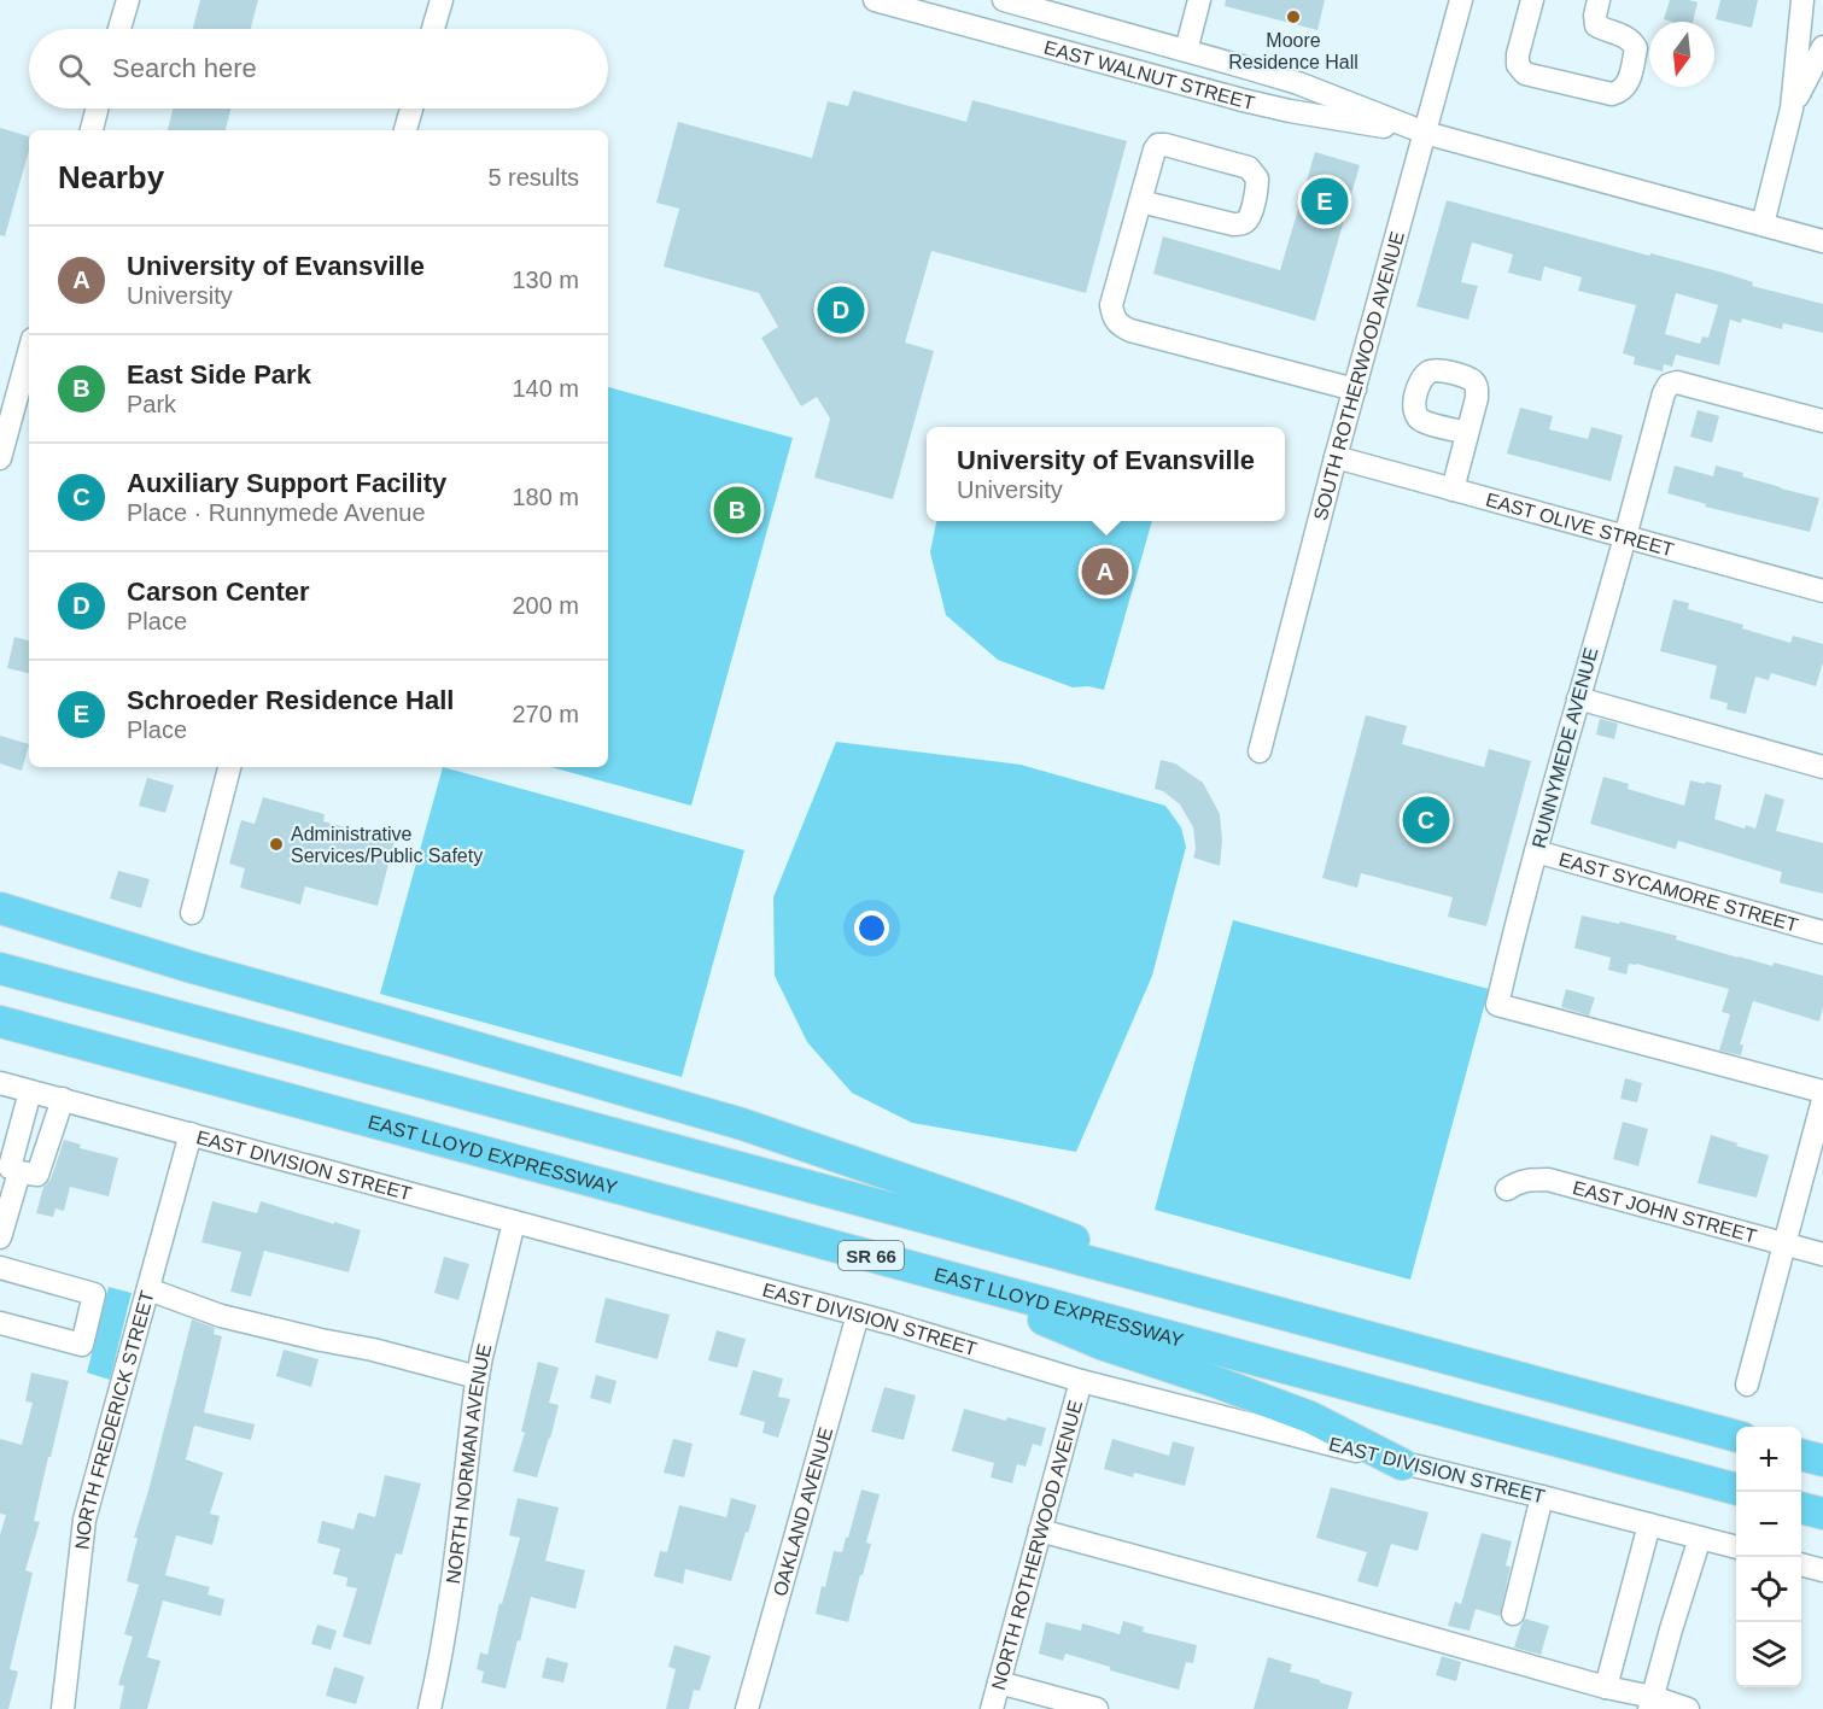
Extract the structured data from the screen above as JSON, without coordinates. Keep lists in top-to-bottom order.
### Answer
{
  "streets": {
    "highway": ["EAST LLOYD EXPRESSWAY", "SR 66"],
    "street": [
      "EAST WALNUT STREET",
      "SOUTH ROTHERWOOD AVENUE",
      "EAST OLIVE STREET",
      "RUNNYMEDE AVENUE",
      "EAST SYCAMORE STREET",
      "EAST DIVISION STREET",
      "EAST JOHN STREET",
      "NORTH FREDERICK STREET",
      "NORTH NORMAN AVENUE",
      "OAKLAND AVENUE",
      "NORTH ROTHERWOOD AVENUE"
    ]
  },
  "crossings": [
    ["EAST WALNUT STREET", "SOUTH ROTHERWOOD AVENUE"],
    ["SOUTH ROTHERWOOD AVENUE", "EAST OLIVE STREET"],
    ["EAST OLIVE STREET", "RUNNYMEDE AVENUE"],
    ["RUNNYMEDE AVENUE", "EAST SYCAMORE STREET"],
    ["EAST DIVISION STREET", "NORTH FREDERICK STREET"],
    ["EAST DIVISION STREET", "NORTH NORMAN AVENUE"],
    ["EAST DIVISION STREET", "OAKLAND AVENUE"],
    ["EAST DIVISION STREET", "NORTH ROTHERWOOD AVENUE"]
  ],
  "places": ["Moore Residence Hall", "Administrative Services/Public Safety"],
  "north": "bottom",
  "page": {
    "search": "Search here",
    "heading": ["Nearby", "5 results"],
    "pins": [
      "E",
      "D",
      "B",
      "A",
      "C"
    ],
    "list": [
      {
        "mark": "A",
        "name": "University of Evansville",
        "note": "University",
        "value": "130 m"
      },
      {
        "mark": "B",
        "name": "East Side Park",
        "note": "Park",
        "value": "140 m"
      },
      {
        "mark": "C",
        "name": "Auxiliary Support Facility",
        "note": "Place · Runnymede Avenue",
        "value": "180 m"
      },
      {
        "mark": "D",
        "name": "Carson Center",
        "note": "Place",
        "value": "200 m"
      },
      {
        "mark": "E",
        "name": "Schroeder Residence Hall",
        "note": "Place",
        "value": "270 m"
      }
    ],
    "popup": ["University of Evansville", "University"],
    "map_buttons": ["+", "−"]
  }
}
